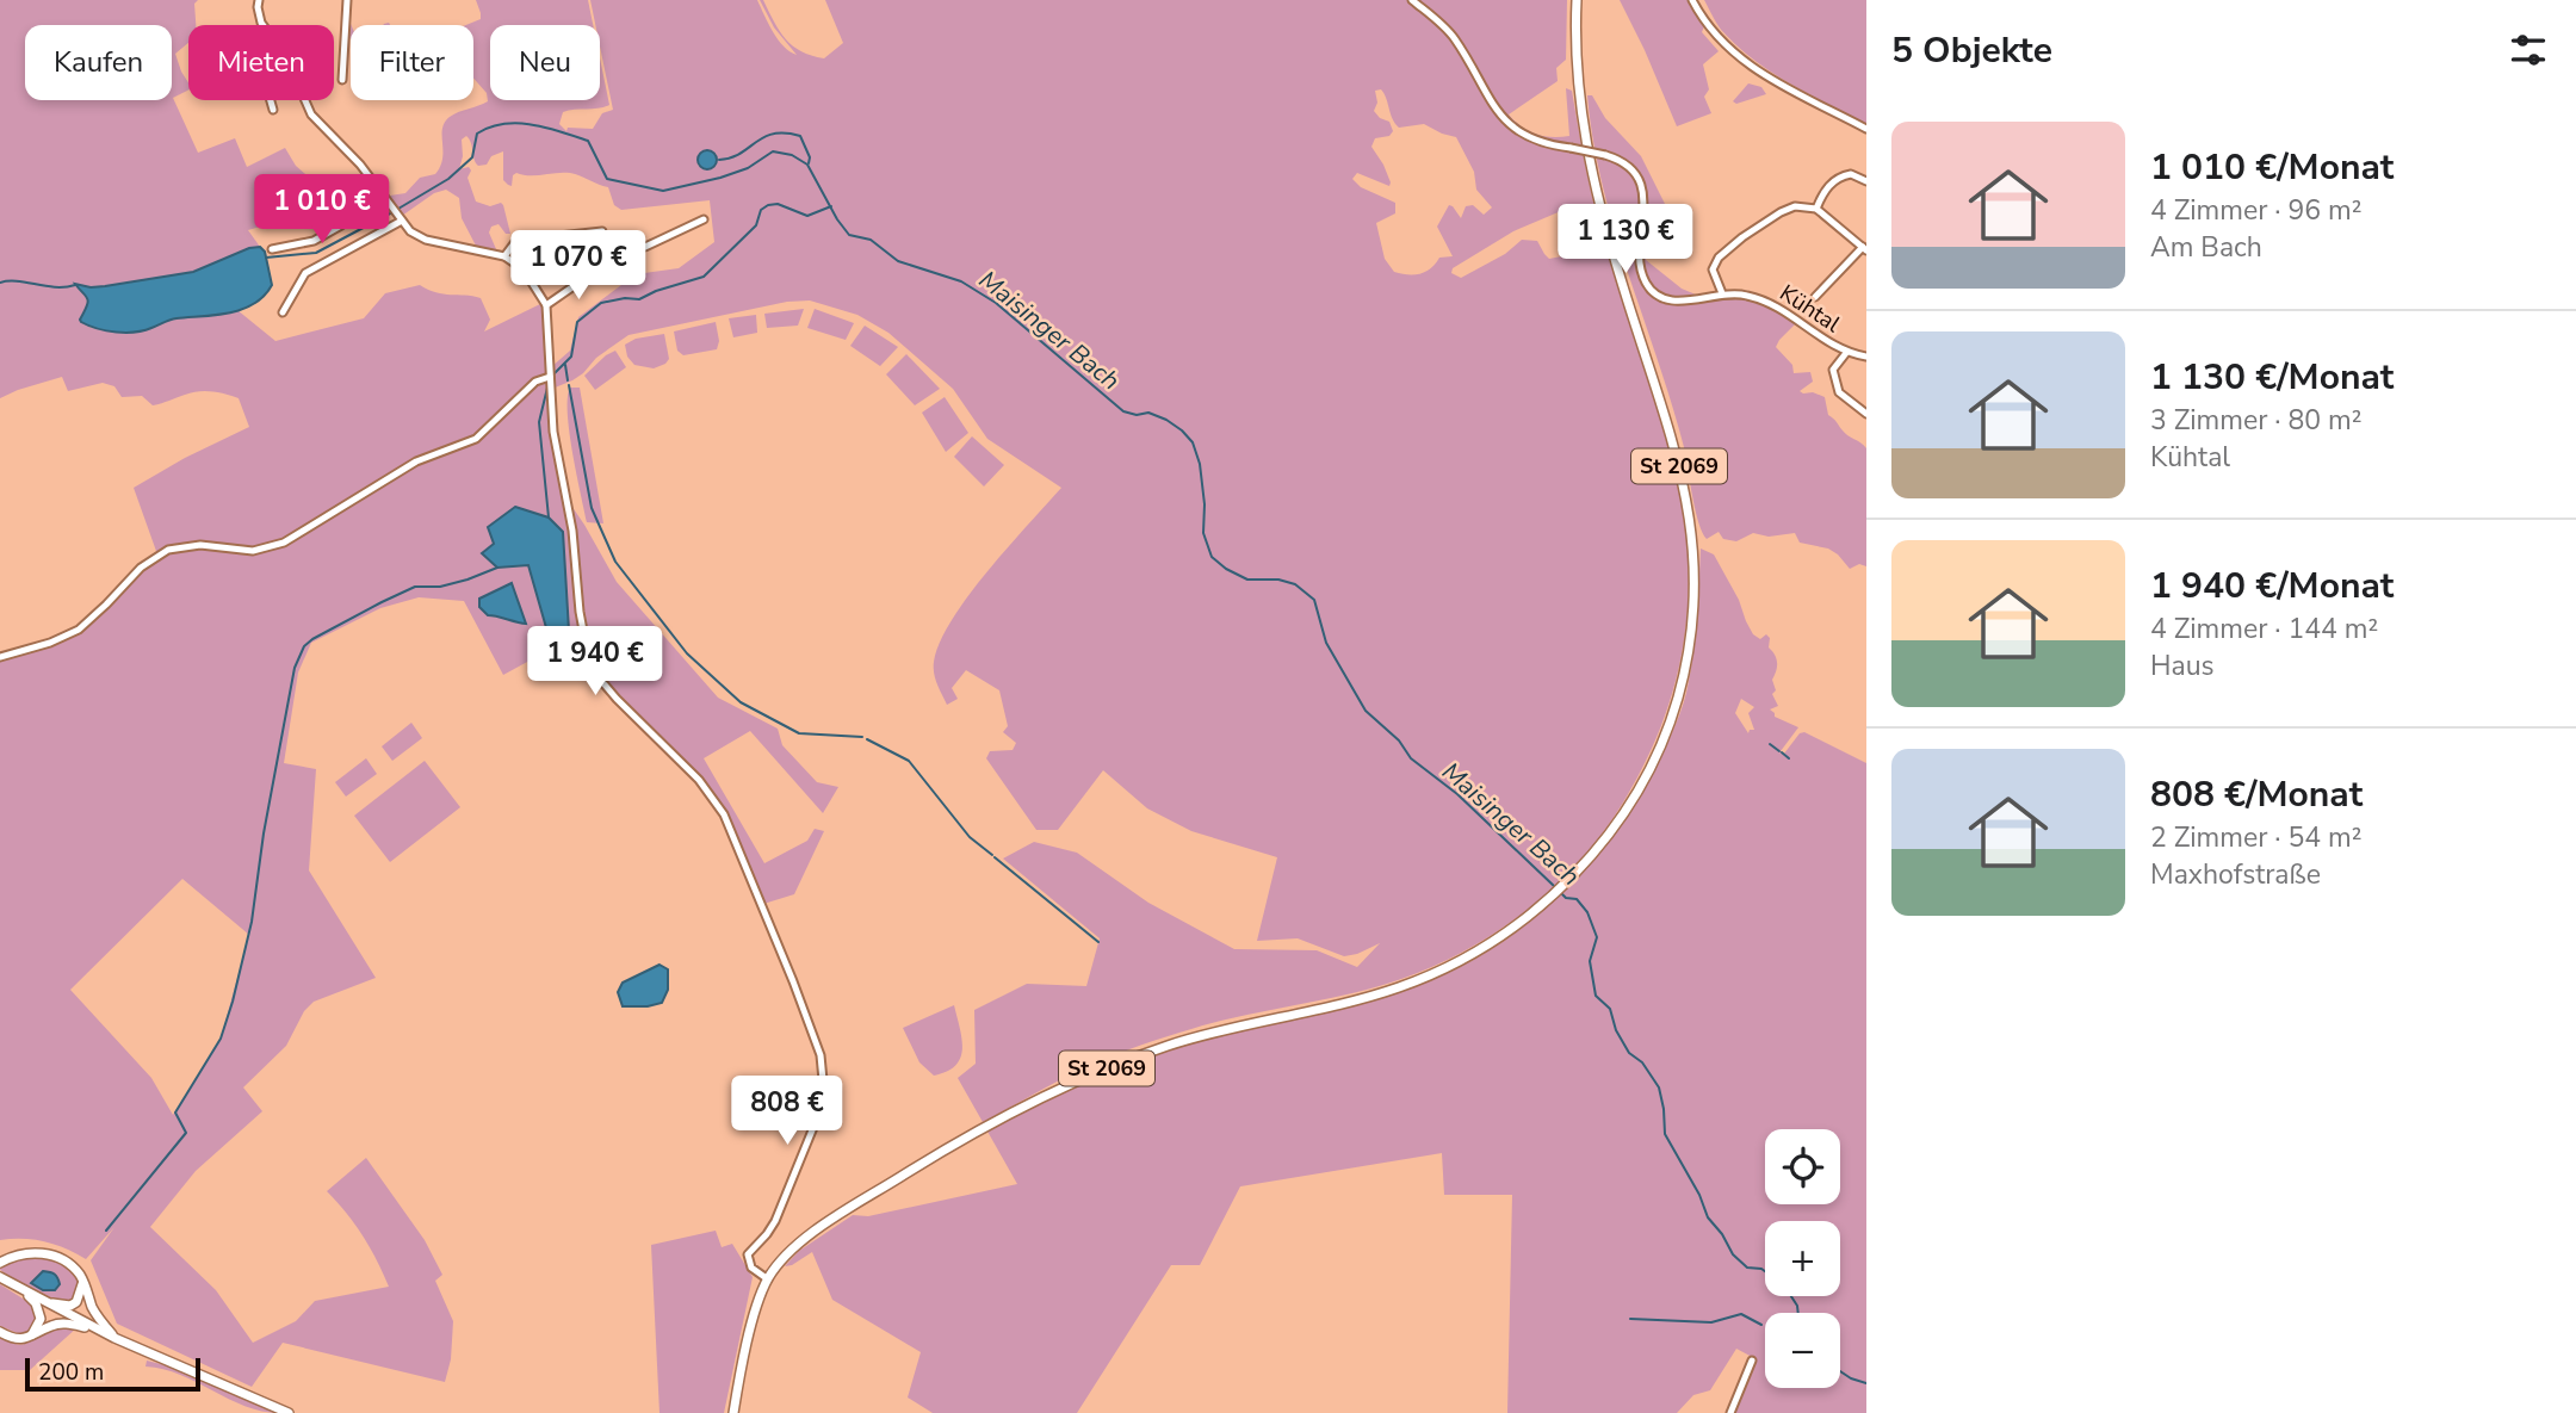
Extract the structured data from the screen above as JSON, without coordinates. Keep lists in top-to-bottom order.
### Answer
{
  "streets": {
    "main road": ["St 2069"],
    "street": ["Kühtal"]
  },
  "water": ["Maisinger Bach"],
  "scale_bar": "200 m",
  "page": {
    "heading": "5 Objekte",
    "chip": [
      "Kaufen",
      "Mieten",
      "Filter",
      "Neu"
    ],
    "list": [
      {
        "name": "1 010 €/Monat",
        "note": "4 Zimmer · 96 m² · Am Bach"
      },
      {
        "name": "1 130 €/Monat",
        "note": "3 Zimmer · 80 m² · Kühtal"
      },
      {
        "name": "1 940 €/Monat",
        "note": "4 Zimmer · 144 m² · Haus"
      },
      {
        "name": "808 €/Monat",
        "note": "2 Zimmer · 54 m² · Maxhofstraße"
      }
    ],
    "price": [
      "1 010 €",
      "1 130 €",
      "1 070 €",
      "1 940 €",
      "808 €"
    ],
    "map_buttons": ["+", "−"],
    "scale": "200 m"
  }
}
